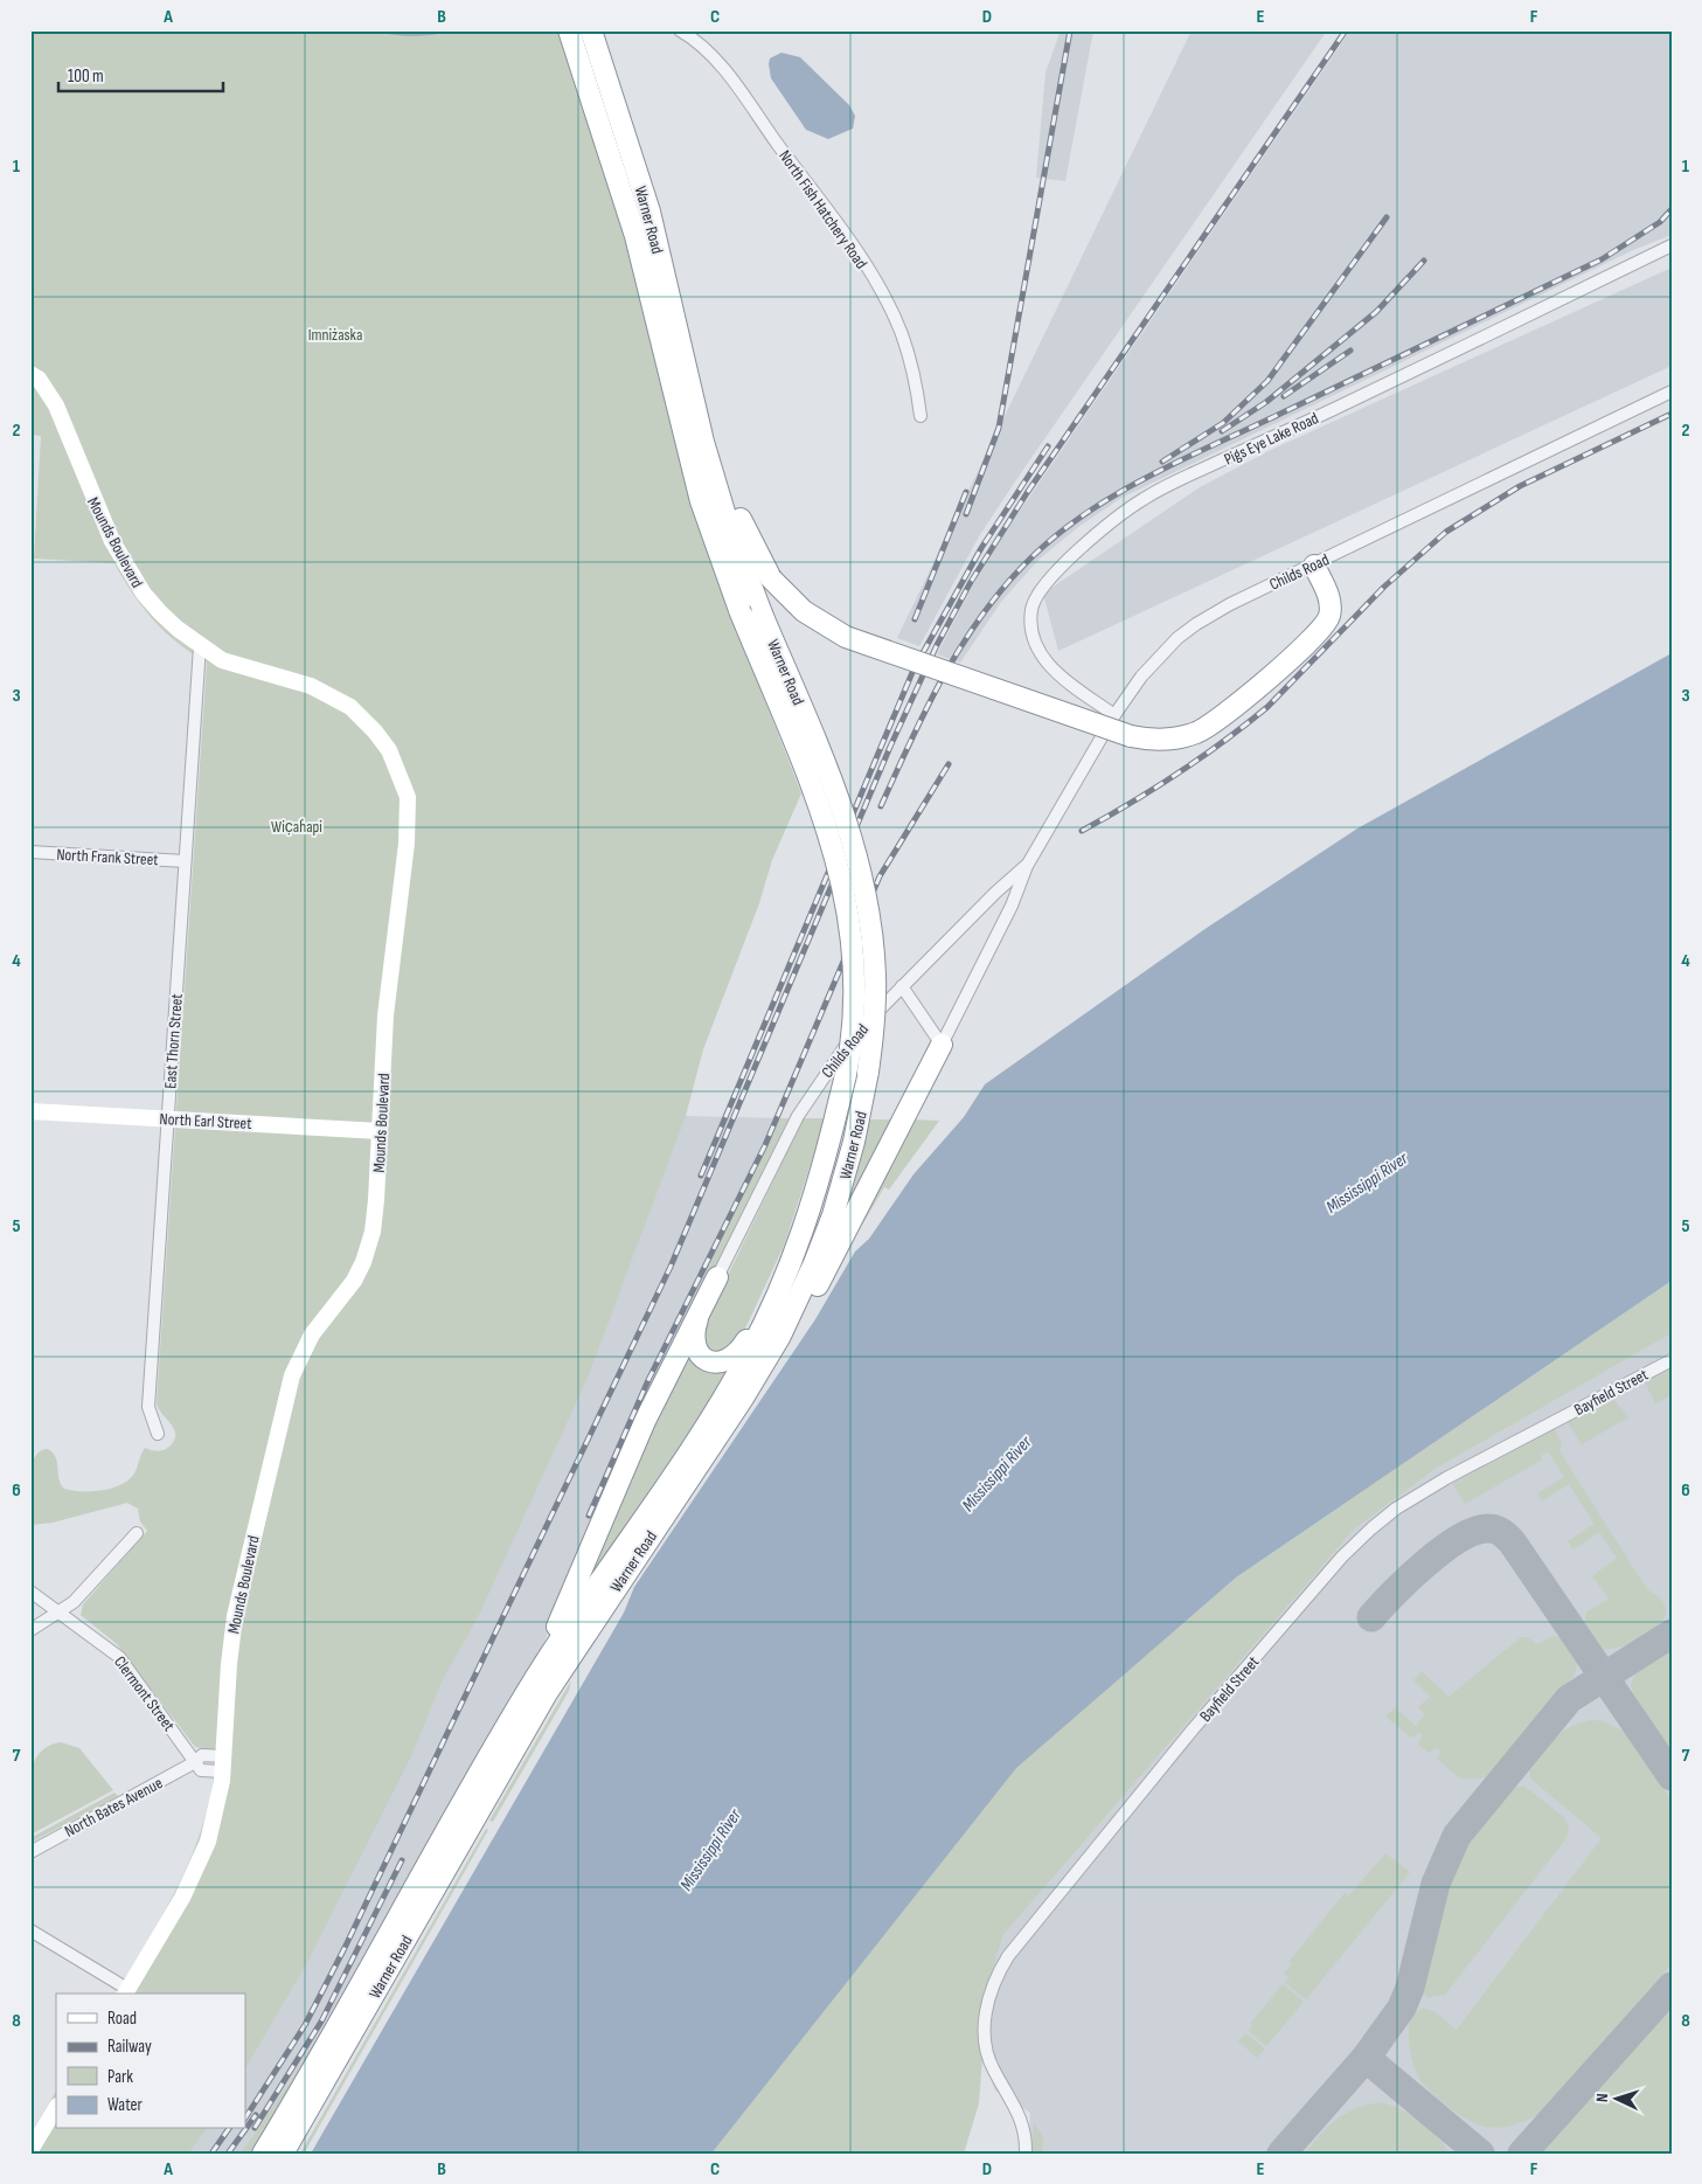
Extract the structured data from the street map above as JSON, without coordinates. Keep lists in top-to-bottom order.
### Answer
{
  "streets": {
    "highway": ["Warner Road"],
    "street": [
      "North Fish Hatchery Road",
      "Pigs Eye Lake Road",
      "Mounds Boulevard",
      "Childs Road",
      "North Frank Street",
      "East Thorn Street",
      "North Earl Street",
      "Bayfield Street",
      "Clermont Street",
      "North Bates Avenue"
    ]
  },
  "crossings": [
    ["Pigs Eye Lake Road", "Childs Road"],
    ["Mounds Boulevard", "East Thorn Street"],
    ["Mounds Boulevard", "North Earl Street"],
    ["North Frank Street", "East Thorn Street"],
    ["East Thorn Street", "North Earl Street"],
    ["Clermont Street", "North Bates Avenue"]
  ],
  "water": ["Mississippi River"],
  "parks": ["Imniżaska", "Wic̣aḣapi"],
  "legend": [
    "Road",
    "Railway",
    "Park",
    "Water"
  ],
  "scale_bar": "100 m",
  "north": "left",
  "grid": {
    "columns": [
      "A",
      "B",
      "C",
      "D",
      "E",
      "F"
    ],
    "rows": [
      "1",
      "2",
      "3",
      "4",
      "5",
      "6",
      "7",
      "8"
    ]
  }
}
